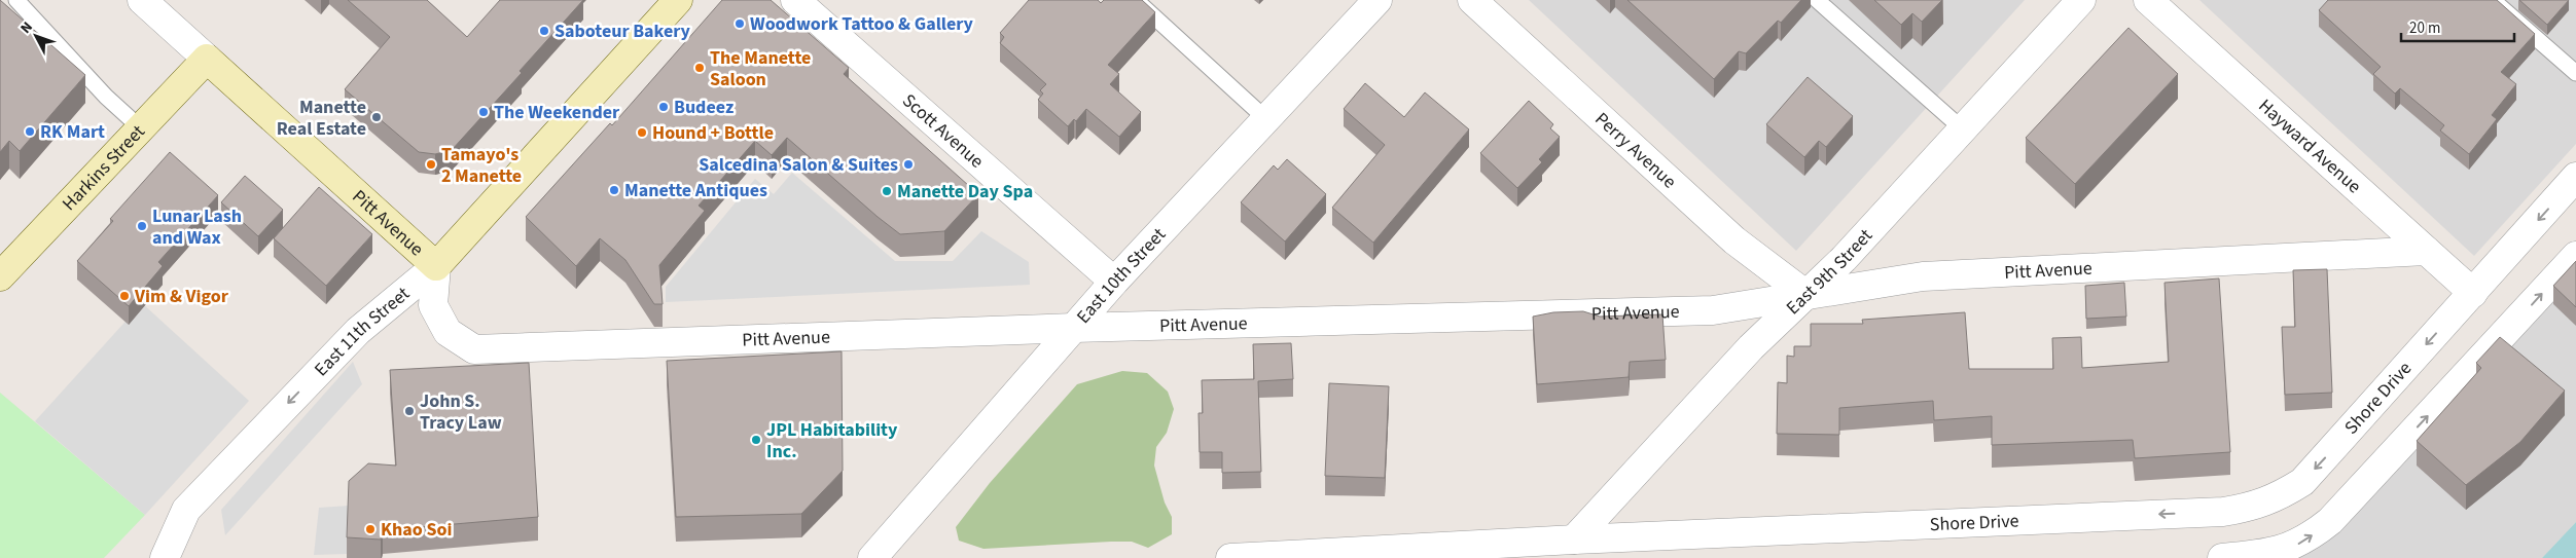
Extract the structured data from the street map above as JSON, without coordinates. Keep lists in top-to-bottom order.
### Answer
{
  "streets": {
    "main road": ["Harkins Street", "Pitt Avenue", "East 11th Street"],
    "street": [
      "Scott Avenue",
      "Hayward Avenue",
      "Perry Avenue",
      "East 9th Street",
      "East 10th Street",
      "Shore Drive"
    ]
  },
  "crossings": [
    ["Scott Avenue", "East 10th Street"],
    ["Hayward Avenue", "Pitt Avenue"],
    ["Hayward Avenue", "Shore Drive"],
    ["Perry Avenue", "Pitt Avenue"],
    ["Perry Avenue", "East 9th Street"],
    ["Harkins Street", "Pitt Avenue"],
    ["Pitt Avenue", "East 9th Street"],
    ["Pitt Avenue", "East 10th Street"],
    ["Pitt Avenue", "East 11th Street"],
    ["East 9th Street", "Shore Drive"]
  ],
  "one_way": ["East 11th Street"],
  "places": [
    "Woodwork Tattoo & Gallery",
    "Saboteur Bakery",
    "The Manette Saloon",
    "Budeez",
    "The Weekender",
    "Manette Real Estate",
    "RK Mart",
    "Hound + Bottle",
    "Tamayo's 2 Manette",
    "Salcedina Salon & Suites",
    "Manette Antiques",
    "Manette Day Spa",
    "Lunar Lash and Wax",
    "Vim & Vigor",
    "John S. Tracy Law",
    "JPL Habitability Inc.",
    "Khao Soi"
  ],
  "scale_bar": "20 m",
  "north": "top left"
}
